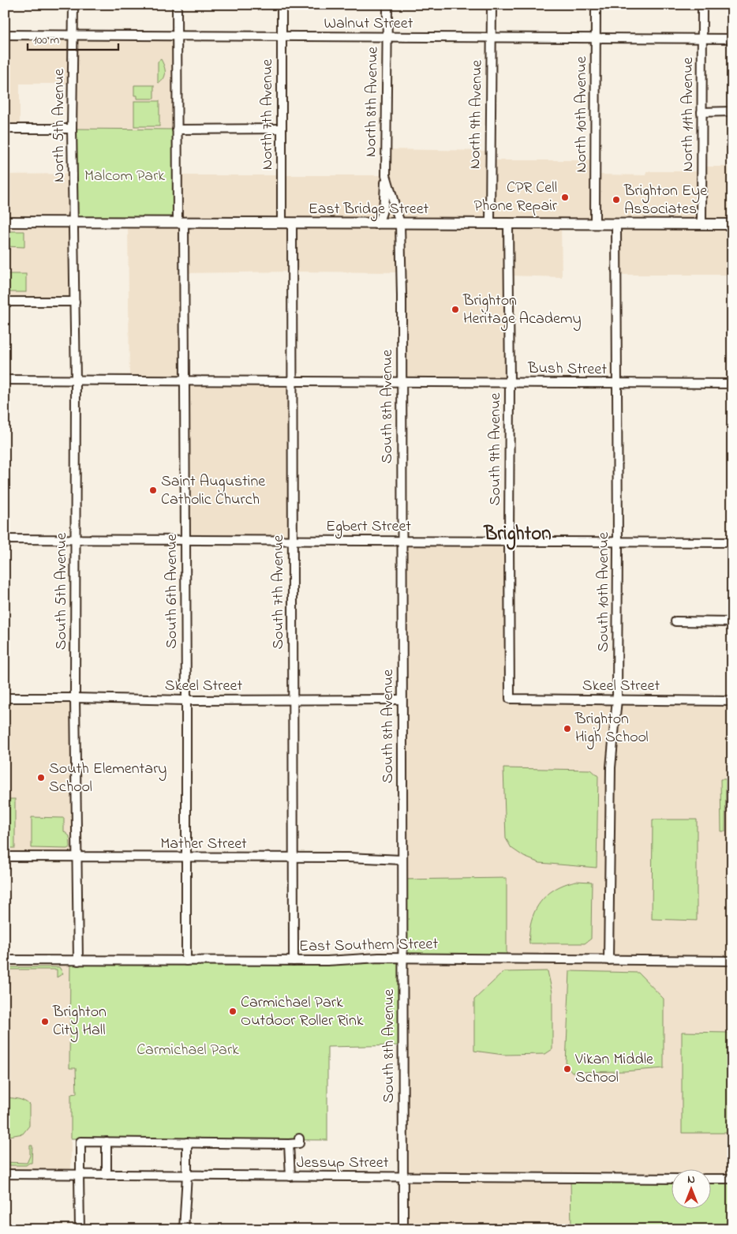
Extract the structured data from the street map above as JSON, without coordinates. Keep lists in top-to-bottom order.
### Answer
{
  "streets": {
    "main road": ["East Bridge Street"],
    "street": [
      "Walnut Street",
      "North 8th Avenue",
      "North 7th Avenue",
      "North 9th Avenue",
      "North 10th Avenue",
      "North 11th Avenue",
      "North 5th Avenue",
      "Bush Street",
      "South 8th Avenue",
      "South 9th Avenue",
      "Egbert Street",
      "South 5th Avenue",
      "South 6th Avenue",
      "South 7th Avenue",
      "South 10th Avenue",
      "Skeel Street",
      "Mather Street",
      "East Southern Street",
      "Jessup Street"
    ]
  },
  "crossings": [
    ["Walnut Street", "North 8th Avenue"],
    ["Walnut Street", "North 7th Avenue"],
    ["Walnut Street", "North 9th Avenue"],
    ["Walnut Street", "North 10th Avenue"],
    ["Walnut Street", "North 11th Avenue"],
    ["Walnut Street", "North 5th Avenue"],
    ["Walnut Street", "South 6th Avenue"],
    ["North 8th Avenue", "East Bridge Street"],
    ["North 8th Avenue", "South 8th Avenue"],
    ["North 7th Avenue", "East Bridge Street"],
    ["North 7th Avenue", "South 7th Avenue"],
    ["North 9th Avenue", "East Bridge Street"],
    ["North 10th Avenue", "East Bridge Street"],
    ["North 11th Avenue", "East Bridge Street"],
    ["North 5th Avenue", "East Bridge Street"],
    ["North 5th Avenue", "South 5th Avenue"],
    ["East Bridge Street", "South 8th Avenue"],
    ["East Bridge Street", "South 9th Avenue"],
    ["East Bridge Street", "South 5th Avenue"],
    ["East Bridge Street", "South 6th Avenue"],
    ["East Bridge Street", "South 7th Avenue"],
    ["East Bridge Street", "South 10th Avenue"],
    ["Bush Street", "South 8th Avenue"],
    ["Bush Street", "South 9th Avenue"],
    ["Bush Street", "South 5th Avenue"],
    ["Bush Street", "South 6th Avenue"],
    ["Bush Street", "South 7th Avenue"],
    ["Bush Street", "South 10th Avenue"],
    ["South 8th Avenue", "Egbert Street"],
    ["South 8th Avenue", "Skeel Street"],
    ["South 8th Avenue", "Mather Street"],
    ["South 8th Avenue", "East Southern Street"],
    ["South 8th Avenue", "Jessup Street"],
    ["South 9th Avenue", "Egbert Street"],
    ["South 9th Avenue", "Skeel Street"],
    ["Egbert Street", "South 5th Avenue"],
    ["Egbert Street", "South 6th Avenue"],
    ["Egbert Street", "South 7th Avenue"],
    ["Egbert Street", "South 10th Avenue"],
    ["South 5th Avenue", "Skeel Street"],
    ["South 5th Avenue", "Mather Street"],
    ["South 5th Avenue", "East Southern Street"],
    ["South 6th Avenue", "Skeel Street"],
    ["South 6th Avenue", "Mather Street"],
    ["South 6th Avenue", "East Southern Street"],
    ["South 7th Avenue", "Skeel Street"],
    ["South 7th Avenue", "Mather Street"],
    ["South 7th Avenue", "East Southern Street"],
    ["South 10th Avenue", "Skeel Street"],
    ["South 10th Avenue", "East Southern Street"]
  ],
  "districts": ["Brighton"],
  "parks": ["Malcom Park", "Carmichael Park"],
  "places": [
    "CPR Cell Phone Repair",
    "Brighton Eye Associates",
    "Brighton Heritage Academy",
    "Saint Augustine Catholic Church",
    "Brighton High School",
    "South Elementary School",
    "Carmichael Park Outdoor Roller Rink",
    "Brighton City Hall",
    "Vikan Middle School"
  ],
  "scale_bar": "100 m",
  "north": "top"
}
